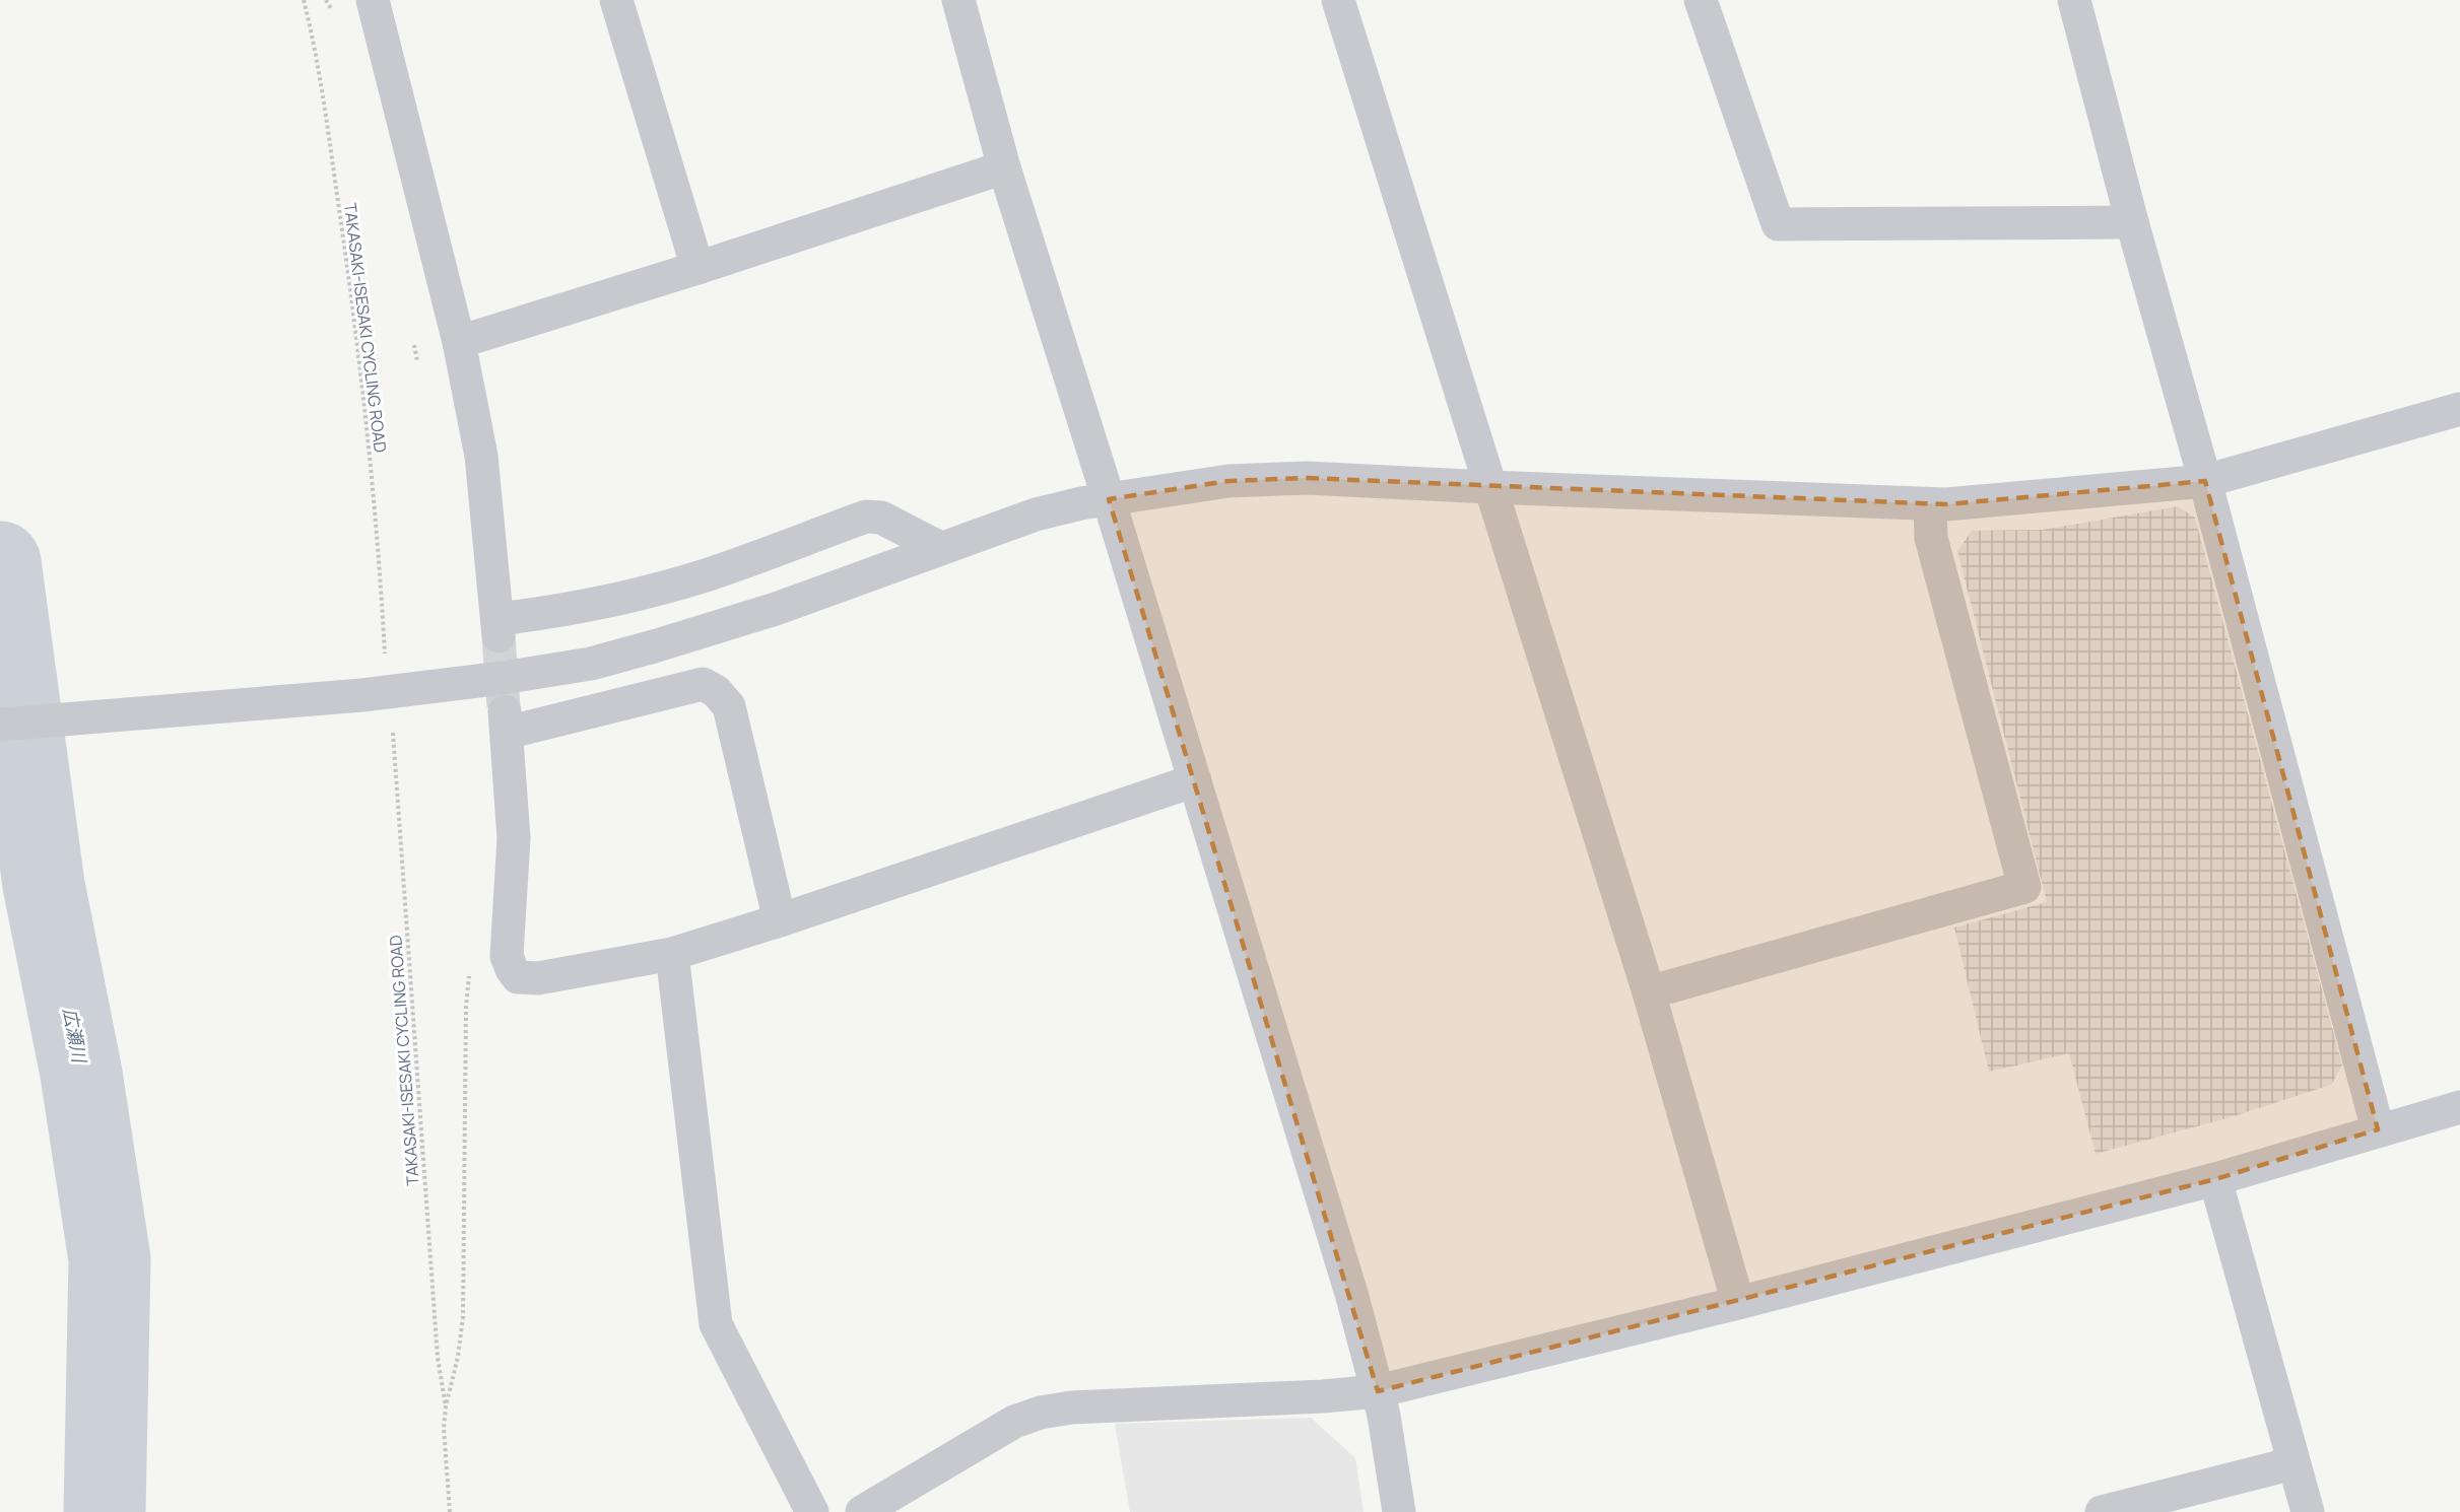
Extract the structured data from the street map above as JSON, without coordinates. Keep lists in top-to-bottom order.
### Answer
{
  "streets": {
    "path": ["TAKASAKI-ISESAKI CYCLING ROAD"]
  },
  "water": ["広瀬川"]
}
